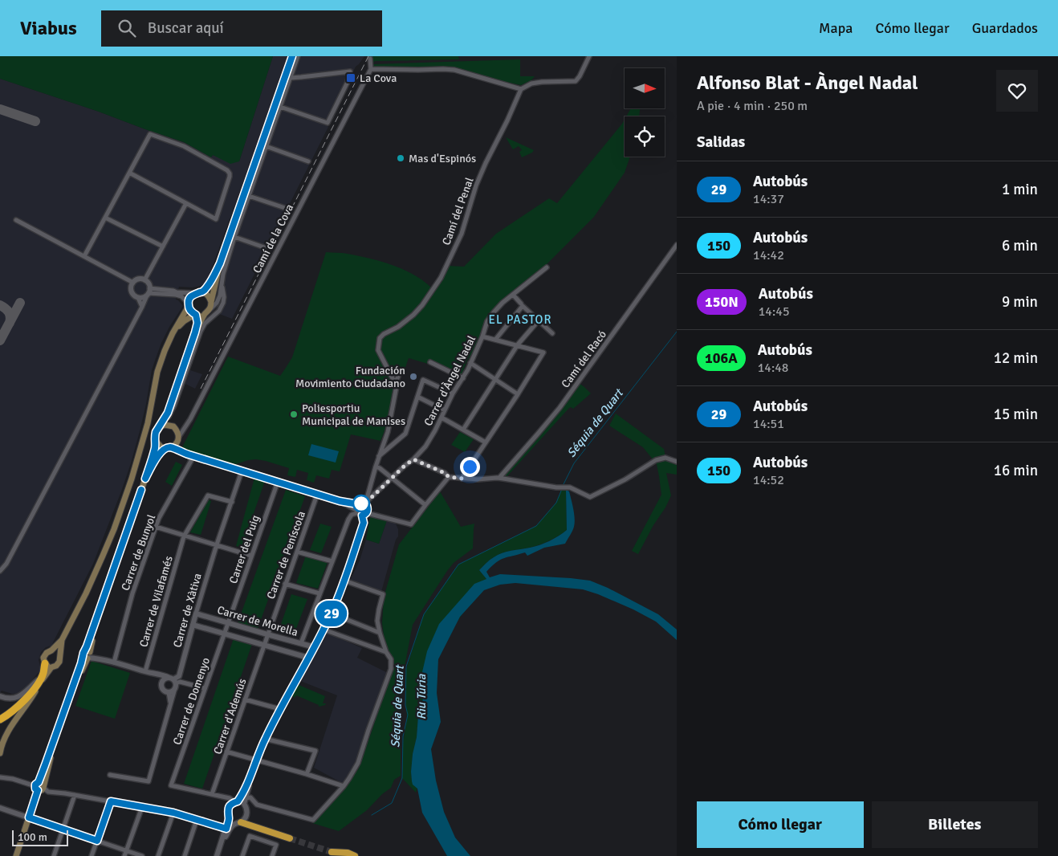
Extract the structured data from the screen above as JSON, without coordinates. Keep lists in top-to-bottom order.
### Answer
{
  "streets": {
    "street": [
      "Camí del Penal",
      "Camí de la Cova",
      "Camí del Racó",
      "Carrer d'Àngel Nadal",
      "Carrer del Puig",
      "Carrer de Bunyol",
      "Carrer de Peníscola",
      "Carrer de Vilafamés",
      "Carrer de Xàtiva",
      "Carrer de Morella",
      "Carrer de Domenyo",
      "Carrer d'Ademús"
    ]
  },
  "crossings": [
    ["Carrer del Puig", "Carrer de Morella"],
    ["Carrer del Puig", "Carrer de Domenyo"],
    ["Carrer de Peníscola", "Carrer de Morella"],
    ["Carrer de Peníscola", "Carrer d'Ademús"],
    ["Carrer de Vilafamés", "Carrer de Xàtiva"],
    ["Carrer de Xàtiva", "Carrer de Morella"],
    ["Carrer de Morella", "Carrer de Domenyo"],
    ["Carrer de Morella", "Carrer d'Ademús"],
    ["Carrer de Domenyo", "Carrer d'Ademús"]
  ],
  "districts": ["EL PASTOR"],
  "water": ["Séquia de Quart", "Riu Túria"],
  "places": {
    "transit": ["La Cova"],
    "other": ["Mas d'Espinós", "Fundación Movimiento Ciudadano", "Poliesportiu Municipal de Manises"]
  },
  "lines": ["bus line 29"],
  "scale_bar": "100 m",
  "north": "right",
  "page": {
    "header": "Viabus",
    "search": "Buscar aquí",
    "nav": ["Mapa", "Cómo llegar", "Guardados"],
    "on_map": "29",
    "heading": [
      ["Alfonso Blat - Àngel Nadal", "A pie · 4 min · 250 m"],
      "Salidas"
    ],
    "list": [
      {
        "mark": "29",
        "name": "Autobús",
        "note": "14:37",
        "value": "1 min"
      },
      {
        "mark": "150",
        "name": "Autobús",
        "note": "14:42",
        "value": "6 min"
      },
      {
        "mark": "150N",
        "name": "Autobús",
        "note": "14:45",
        "value": "9 min"
      },
      {
        "mark": "106A",
        "name": "Autobús",
        "note": "14:48",
        "value": "12 min"
      },
      {
        "mark": "29",
        "name": "Autobús",
        "note": "14:51",
        "value": "15 min"
      },
      {
        "mark": "150",
        "name": "Autobús",
        "note": "14:52",
        "value": "16 min"
      }
    ],
    "buttons": ["Cómo llegar", "Billetes"],
    "scale": "100 m"
  }
}
